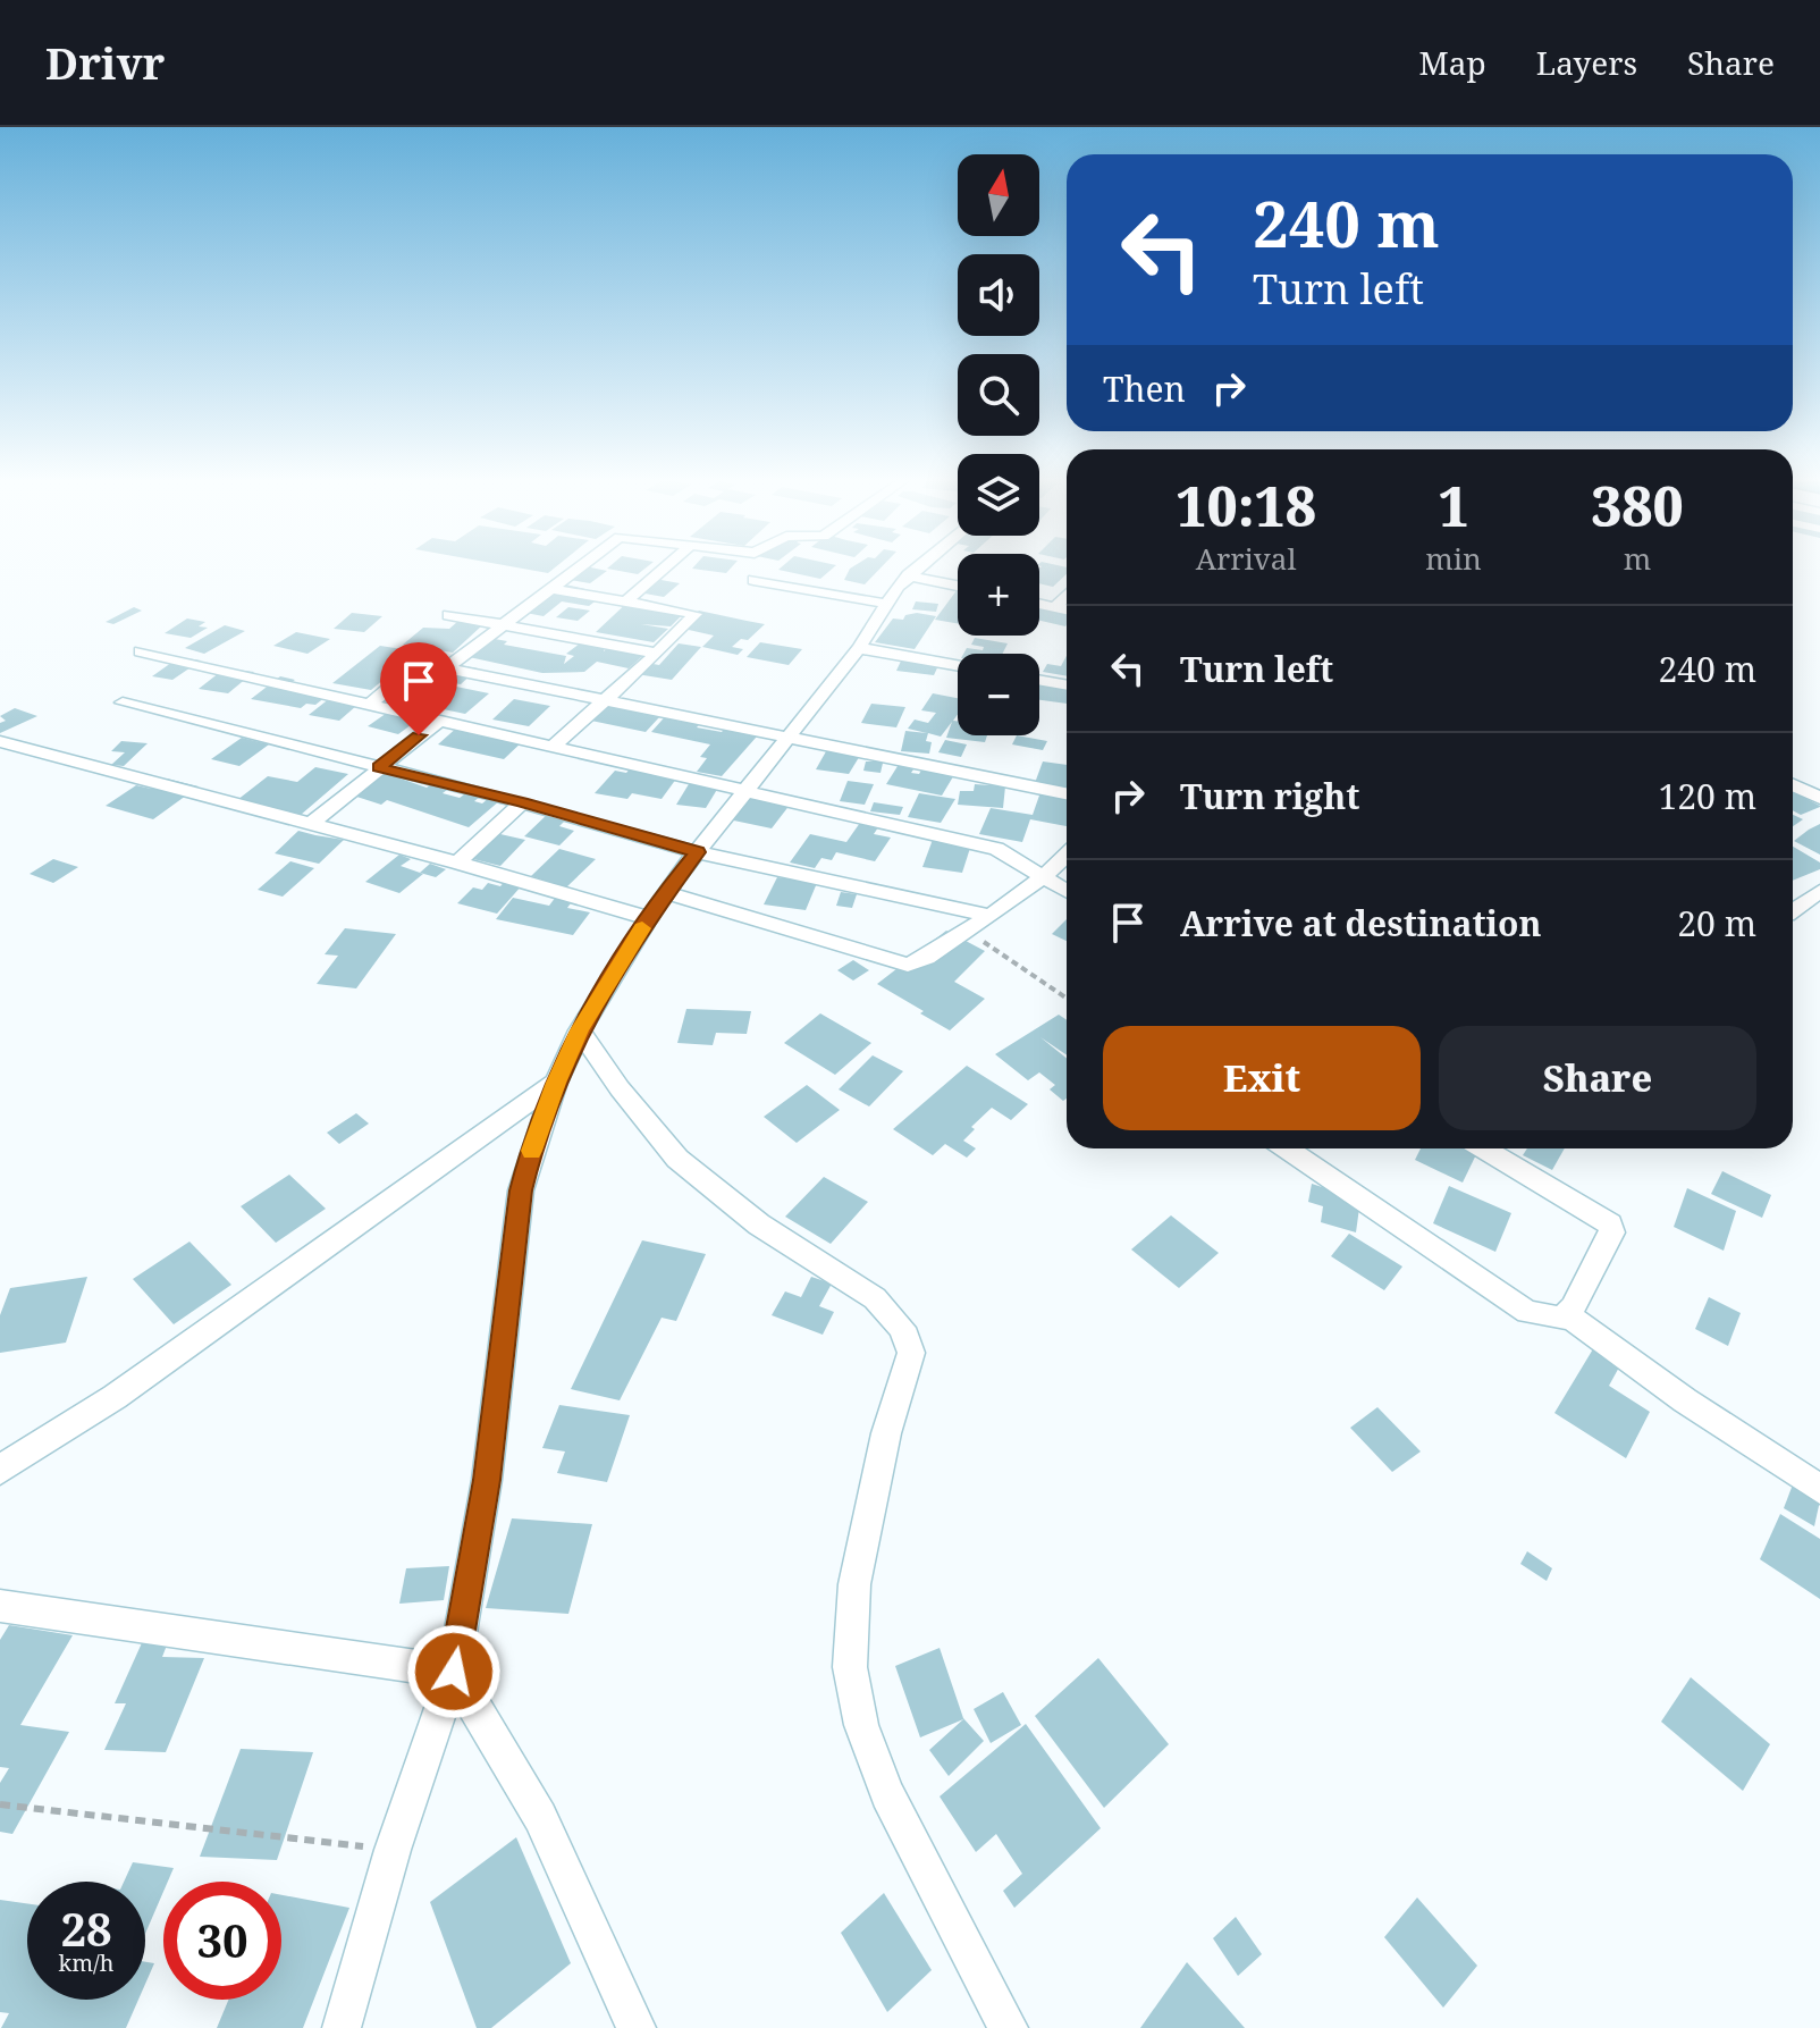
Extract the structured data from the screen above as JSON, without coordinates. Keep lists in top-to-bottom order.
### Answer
{
  "north": "top",
  "page": {
    "header": "Drivr",
    "nav": ["Map", "Layers", "Share"],
    "map_buttons": ["+", "−"],
    "turn": ["240 m", "Turn left"],
    "then": "Then",
    "eta": [
      "10:18",
      "Arrival",
      "1",
      "min",
      "380",
      "m"
    ],
    "list": [
      {
        "name": "Turn left",
        "value": "240 m"
      },
      {
        "name": "Turn right",
        "value": "120 m"
      },
      {
        "name": "Arrive at destination",
        "value": "20 m"
      }
    ],
    "buttons": ["Exit", "Share"],
    "speed": "28 km/h",
    "limit": "30"
  }
}
